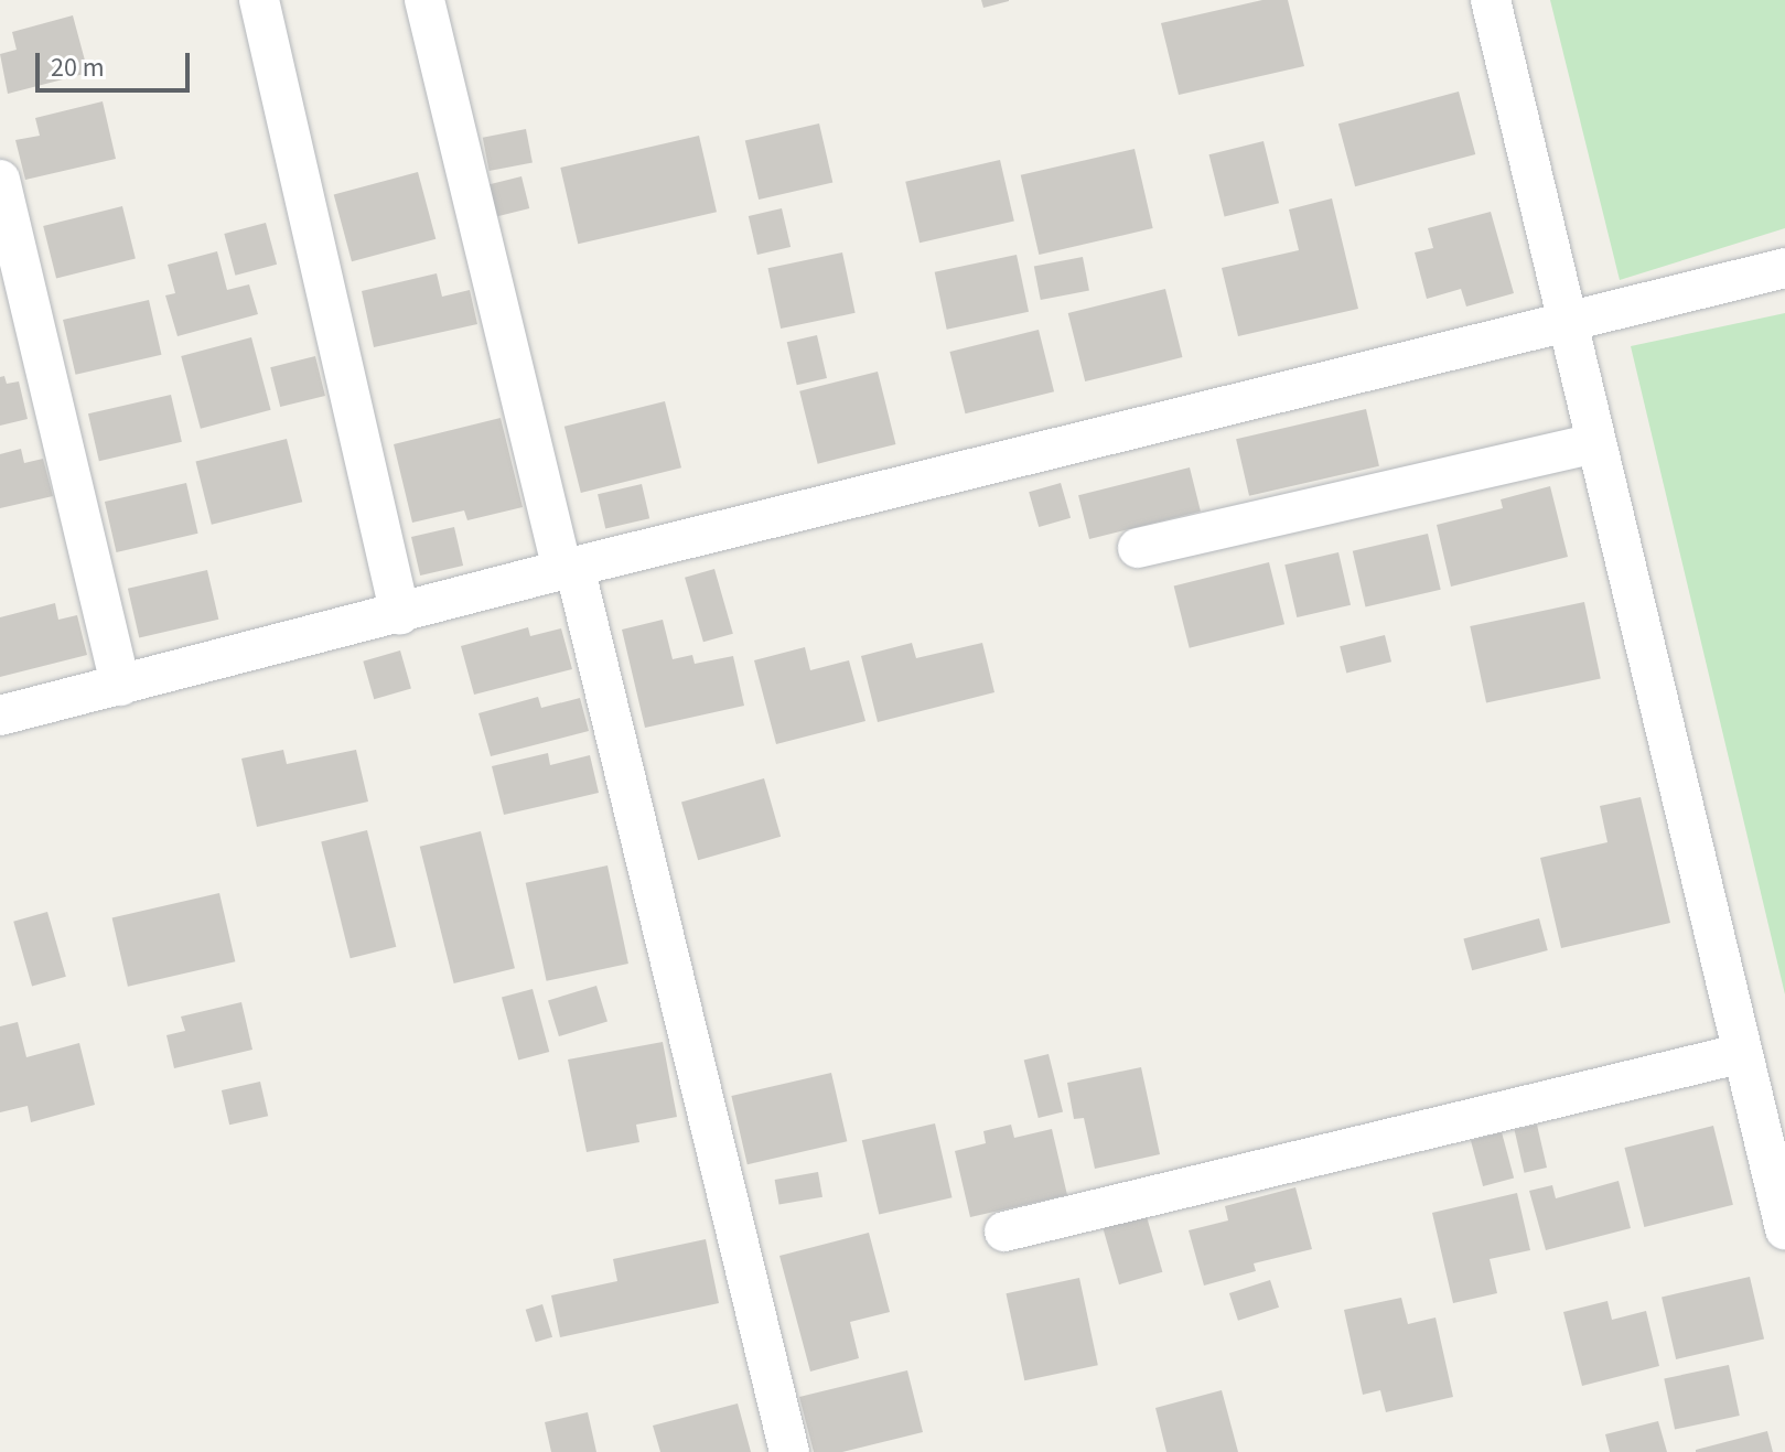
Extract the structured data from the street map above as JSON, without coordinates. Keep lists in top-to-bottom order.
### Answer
{
  "scale_bar": "20 m"
}
